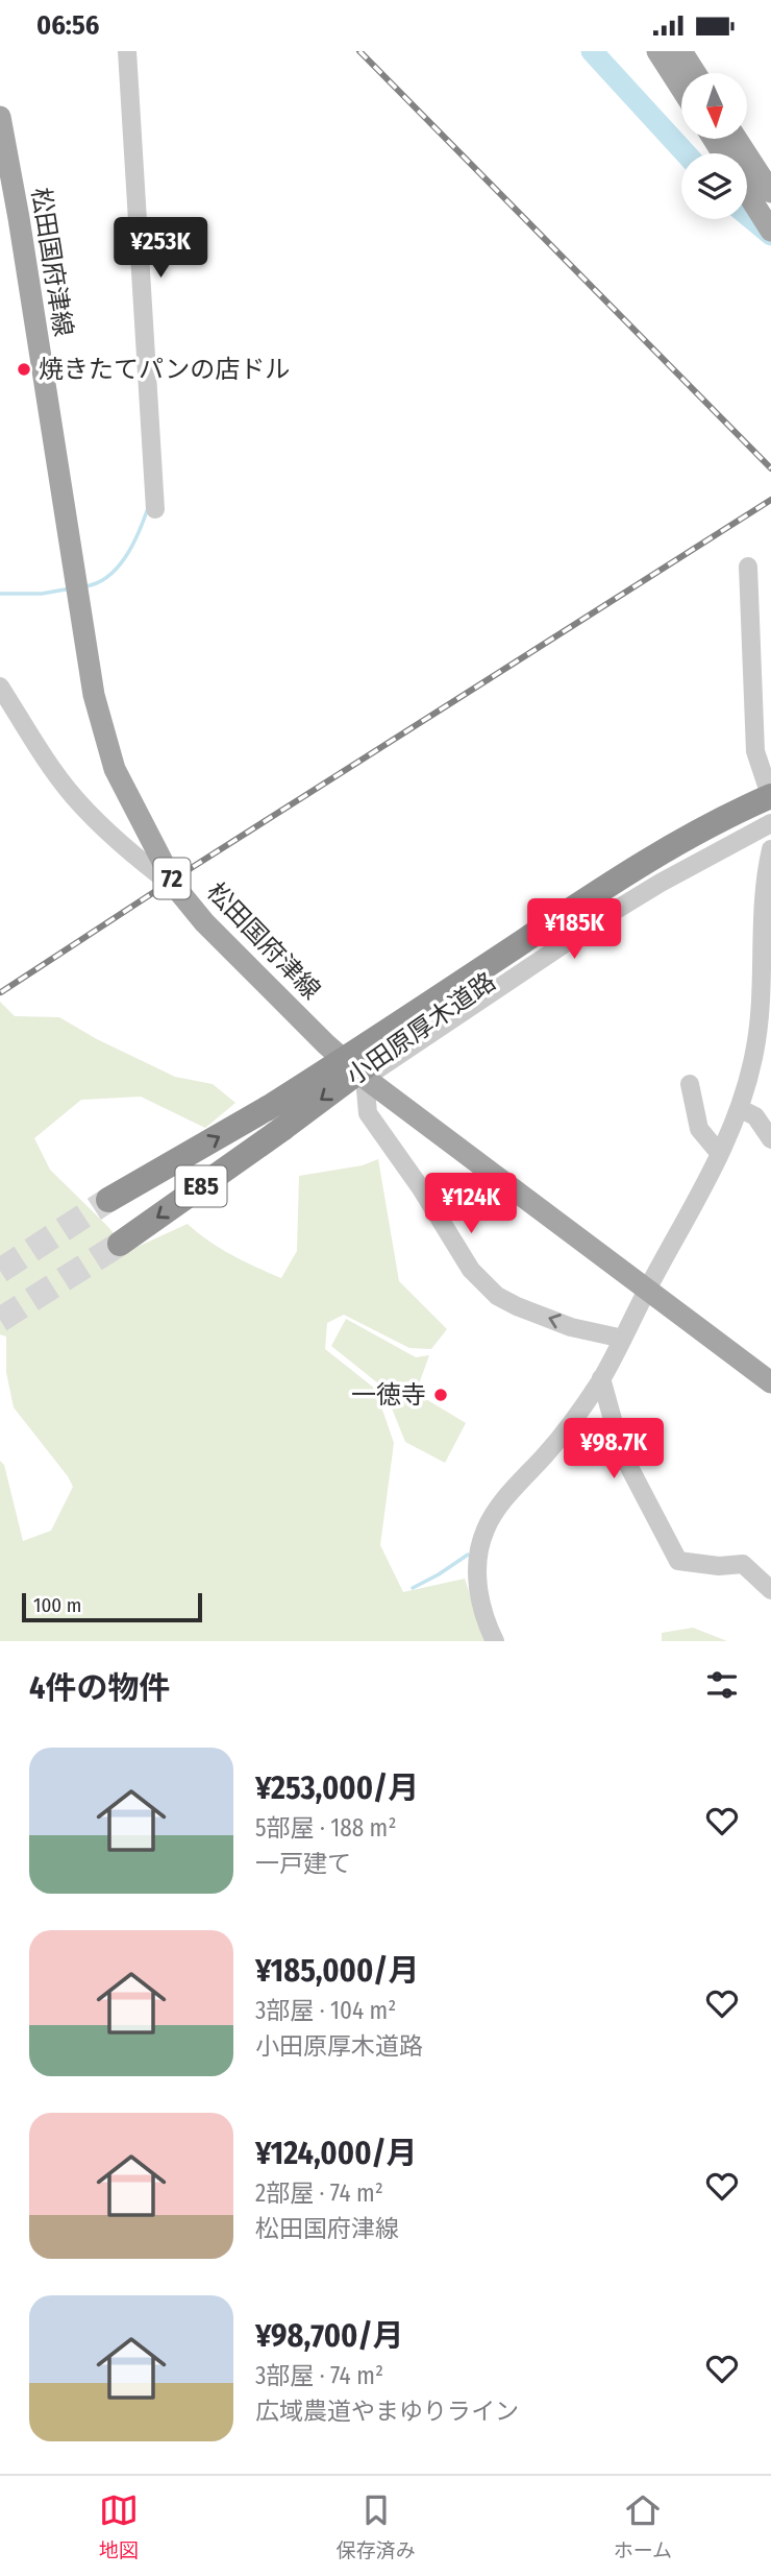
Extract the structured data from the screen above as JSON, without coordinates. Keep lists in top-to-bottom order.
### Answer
{
  "streets": {
    "highway": ["小田原厚木道路", "E85"],
    "main road": ["松田国府津線", "72"]
  },
  "places": ["焼きたてパンの店ドル", "一徳寺"],
  "scale_bar": "100 m",
  "north": "bottom",
  "page": {
    "status": "06:56",
    "price": [
      "¥253K",
      "¥185K",
      "¥124K",
      "¥98.7K"
    ],
    "scale": "100 m",
    "heading": "4件の物件",
    "list": [
      {
        "name": "¥253,000/月",
        "note": "5部屋 · 188 m² · 一戸建て"
      },
      {
        "name": "¥185,000/月",
        "note": "3部屋 · 104 m² · 小田原厚木道路"
      },
      {
        "name": "¥124,000/月",
        "note": "2部屋 · 74 m² · 松田国府津線"
      },
      {
        "name": "¥98,700/月",
        "note": "3部屋 · 74 m² · 広域農道やまゆりライン"
      }
    ],
    "tabs": ["地図", "保存済み", "ホーム"]
  }
}
